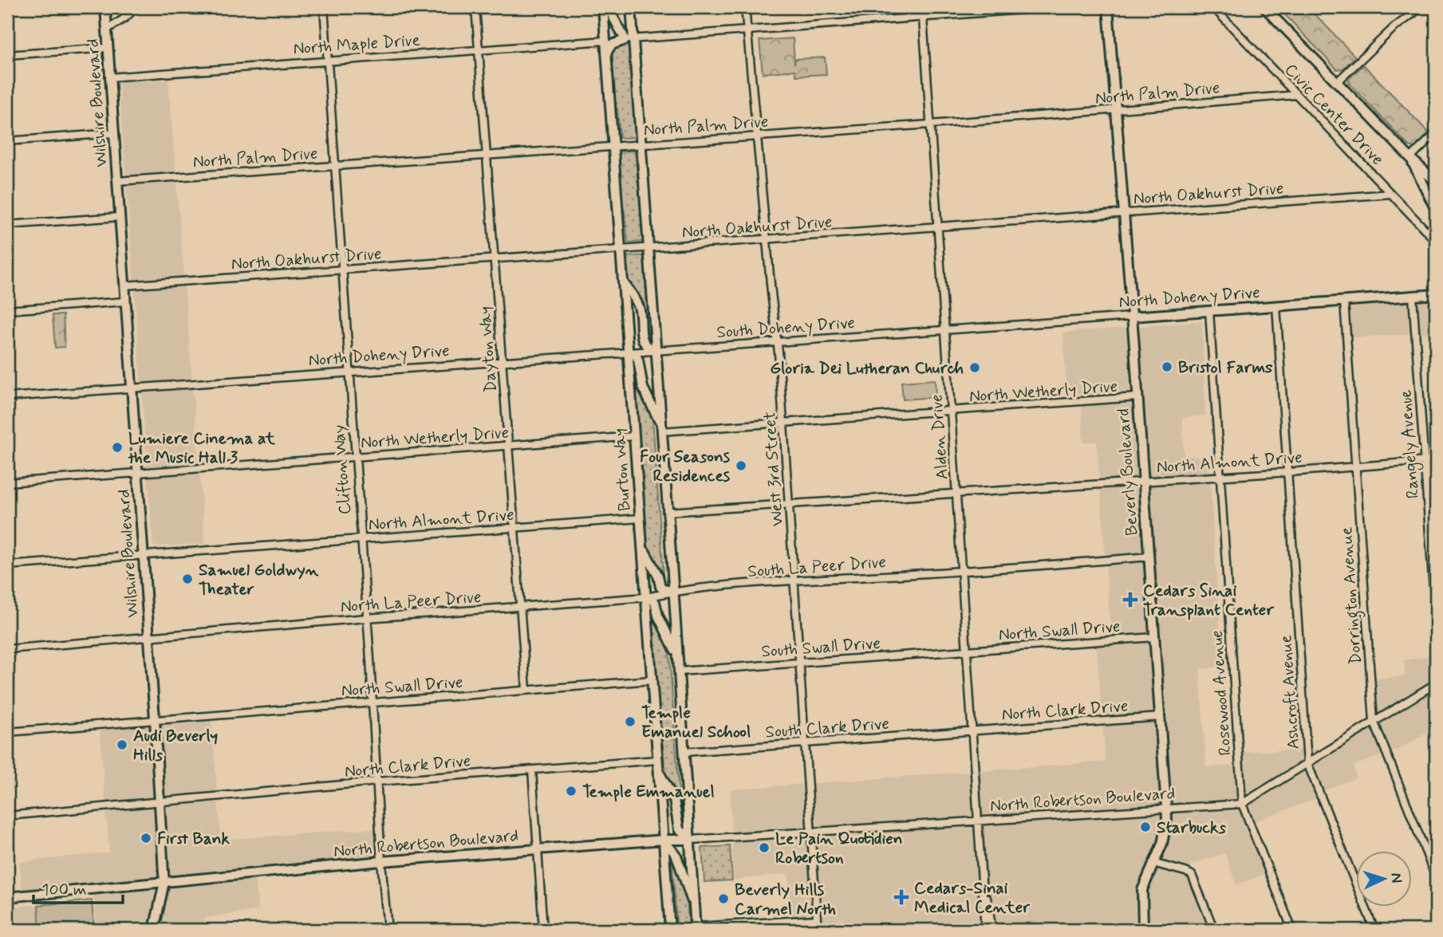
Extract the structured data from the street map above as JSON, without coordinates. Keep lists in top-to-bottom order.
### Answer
{
  "streets": {
    "main road": [
      "Wilshire Boulevard",
      "North Doheny Drive",
      "Burton Way",
      "Beverly Boulevard",
      "North Robertson Boulevard"
    ],
    "street": [
      "North Maple Drive",
      "North Palm Drive",
      "Civic Center Drive",
      "North Oakhurst Drive",
      "South Doheny Drive",
      "Dayton Way",
      "North Wetherly Drive",
      "Alden Drive",
      "Rangely Avenue",
      "North Almont Drive",
      "West 3rd Street",
      "Clifton Way",
      "South La Peer Drive",
      "Dorrington Avenue",
      "North La Peer Drive",
      "North Swall Drive",
      "South Swall Drive",
      "Ashcroft Avenue",
      "Rosewood Avenue",
      "North Clark Drive",
      "South Clark Drive"
    ]
  },
  "crossings": [
    ["North Maple Drive", "Wilshire Boulevard"],
    ["North Maple Drive", "Dayton Way"],
    ["North Maple Drive", "Clifton Way"],
    ["North Maple Drive", "Burton Way"],
    ["North Palm Drive", "Wilshire Boulevard"],
    ["North Palm Drive", "Civic Center Drive"],
    ["North Palm Drive", "Dayton Way"],
    ["North Palm Drive", "Alden Drive"],
    ["North Palm Drive", "West 3rd Street"],
    ["North Palm Drive", "Clifton Way"],
    ["North Palm Drive", "Burton Way"],
    ["North Palm Drive", "Beverly Boulevard"],
    ["Wilshire Boulevard", "North Oakhurst Drive"],
    ["Wilshire Boulevard", "North Doheny Drive"],
    ["Wilshire Boulevard", "North Wetherly Drive"],
    ["Wilshire Boulevard", "North Almont Drive"],
    ["Wilshire Boulevard", "North La Peer Drive"],
    ["Wilshire Boulevard", "North Swall Drive"],
    ["Wilshire Boulevard", "North Clark Drive"],
    ["Wilshire Boulevard", "North Robertson Boulevard"],
    ["Civic Center Drive", "North Oakhurst Drive"],
    ["North Oakhurst Drive", "Dayton Way"],
    ["North Oakhurst Drive", "Alden Drive"],
    ["North Oakhurst Drive", "West 3rd Street"],
    ["North Oakhurst Drive", "Clifton Way"],
    ["North Oakhurst Drive", "Burton Way"],
    ["North Oakhurst Drive", "Beverly Boulevard"],
    ["North Doheny Drive", "South Doheny Drive"],
    ["North Doheny Drive", "Dayton Way"],
    ["North Doheny Drive", "Alden Drive"],
    ["North Doheny Drive", "Rangely Avenue"],
    ["North Doheny Drive", "Clifton Way"],
    ["North Doheny Drive", "Burton Way"],
    ["North Doheny Drive", "Beverly Boulevard"],
    ["North Doheny Drive", "Dorrington Avenue"],
    ["North Doheny Drive", "Ashcroft Avenue"],
    ["North Doheny Drive", "Rosewood Avenue"],
    ["South Doheny Drive", "Alden Drive"],
    ["South Doheny Drive", "West 3rd Street"],
    ["South Doheny Drive", "Burton Way"],
    ["Dayton Way", "North Wetherly Drive"],
    ["Dayton Way", "North Almont Drive"],
    ["Dayton Way", "North La Peer Drive"],
    ["Dayton Way", "North Swall Drive"],
    ["North Wetherly Drive", "Alden Drive"],
    ["North Wetherly Drive", "West 3rd Street"],
    ["North Wetherly Drive", "Clifton Way"],
    ["North Wetherly Drive", "Burton Way"],
    ["North Wetherly Drive", "Beverly Boulevard"],
    ["Alden Drive", "North Almont Drive"],
    ["Alden Drive", "South La Peer Drive"],
    ["Alden Drive", "North Swall Drive"],
    ["Alden Drive", "South Swall Drive"],
    ["Alden Drive", "North Clark Drive"],
    ["Alden Drive", "South Clark Drive"],
    ["Alden Drive", "North Robertson Boulevard"],
    ["Rangely Avenue", "North Almont Drive"],
    ["North Almont Drive", "West 3rd Street"],
    ["North Almont Drive", "Clifton Way"],
    ["North Almont Drive", "Burton Way"],
    ["North Almont Drive", "Beverly Boulevard"],
    ["North Almont Drive", "Dorrington Avenue"],
    ["North Almont Drive", "Ashcroft Avenue"],
    ["North Almont Drive", "Rosewood Avenue"],
    ["West 3rd Street", "South La Peer Drive"],
    ["West 3rd Street", "South Swall Drive"],
    ["West 3rd Street", "South Clark Drive"],
    ["West 3rd Street", "North Robertson Boulevard"],
    ["Clifton Way", "North La Peer Drive"],
    ["Clifton Way", "North Swall Drive"],
    ["Clifton Way", "North Clark Drive"],
    ["Clifton Way", "North Robertson Boulevard"],
    ["Burton Way", "North La Peer Drive"],
    ["Burton Way", "North Swall Drive"],
    ["Burton Way", "North Clark Drive"],
    ["Burton Way", "North Robertson Boulevard"],
    ["Beverly Boulevard", "North Swall Drive"],
    ["Beverly Boulevard", "North Clark Drive"],
    ["Beverly Boulevard", "North Robertson Boulevard"],
    ["South La Peer Drive", "North La Peer Drive"],
    ["Dorrington Avenue", "North Robertson Boulevard"],
    ["North Swall Drive", "South Swall Drive"],
    ["Ashcroft Avenue", "North Robertson Boulevard"],
    ["Rosewood Avenue", "North Robertson Boulevard"],
    ["North Clark Drive", "South Clark Drive"]
  ],
  "places": {
    "other": [
      "Bristol Farms",
      "Gloria Dei Lutheran Church",
      "Lumiere Cinema at the Music Hall 3",
      "Four Seasons Residences",
      "Samuel Goldwyn Theater",
      "Temple Emanuel School",
      "Audi Beverly Hills",
      "Temple Emmanuel",
      "Starbucks",
      "First Bank",
      "Le Pain Quotidien Robertson",
      "Beverly Hills Carmel North"
    ],
    "health": ["Cedars Sinai Transplant Center", "Cedars-Sinai Medical Center"]
  },
  "scale_bar": "100 m",
  "north": "right"
}
